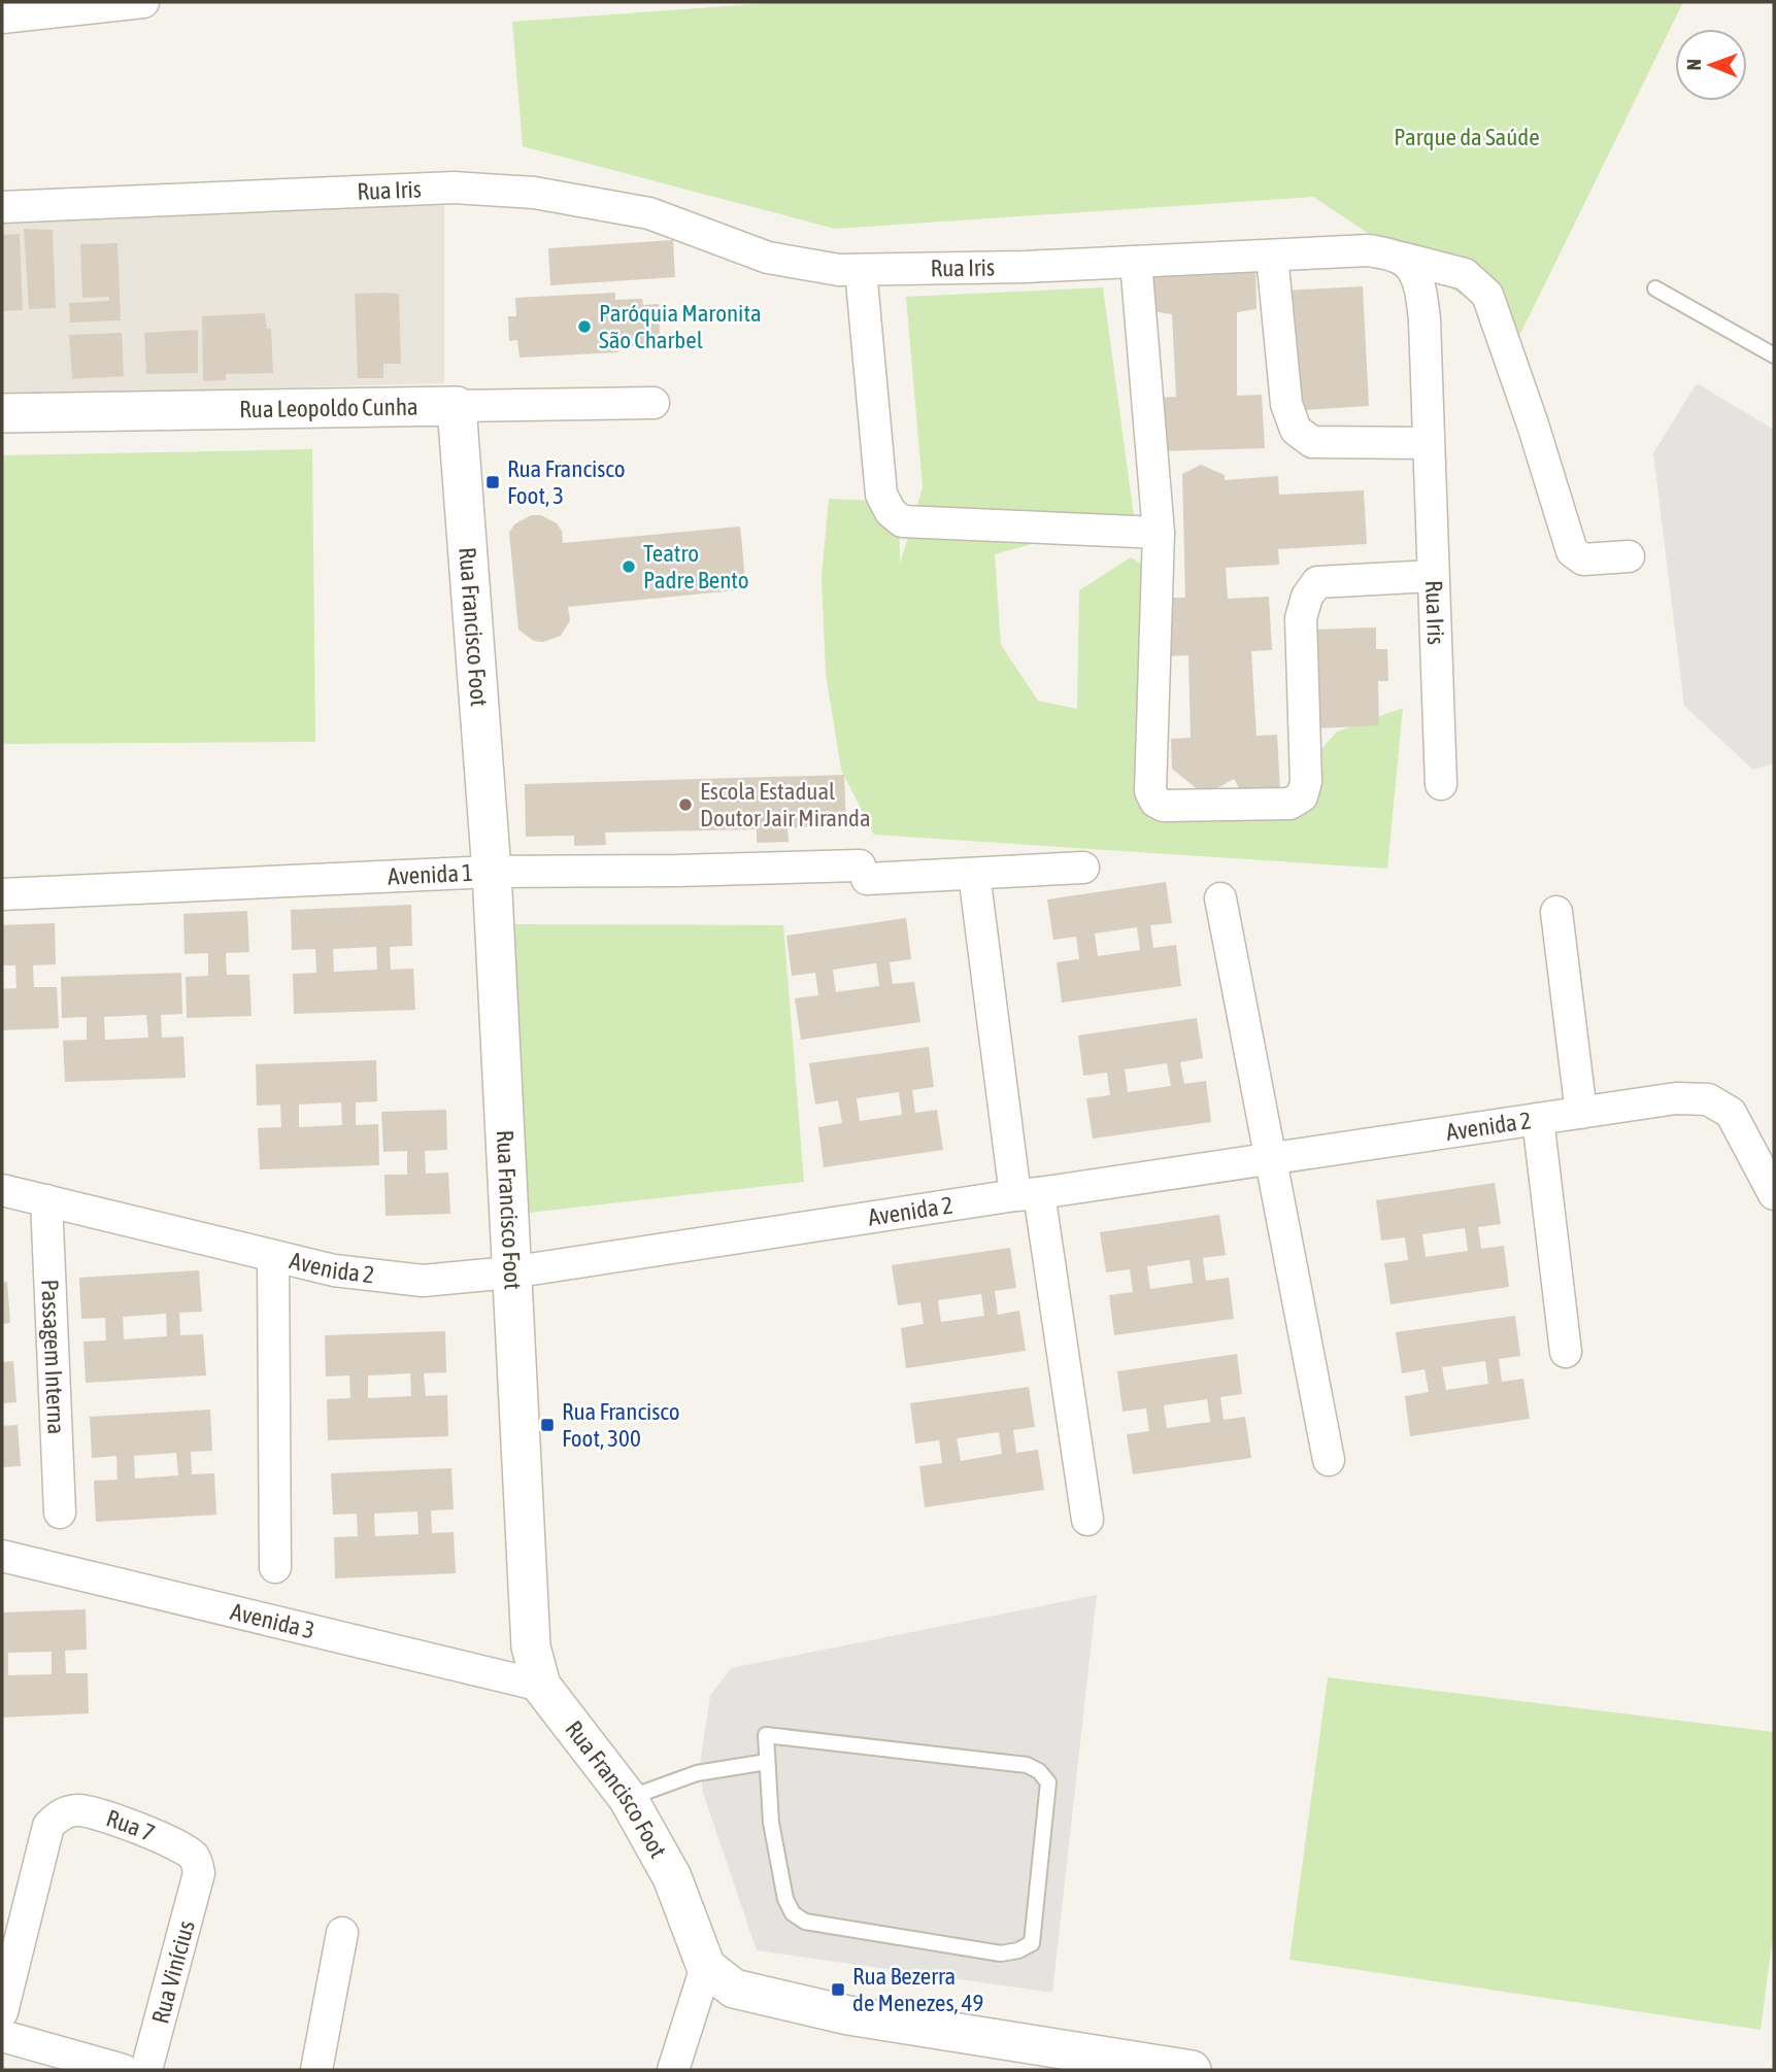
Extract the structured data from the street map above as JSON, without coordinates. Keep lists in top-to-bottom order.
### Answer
{
  "streets": {
    "street": [
      "Rua Iris",
      "Rua Leopoldo Cunha",
      "Rua Francisco Foot",
      "Avenida 1",
      "Avenida 2",
      "Passagem Interna",
      "Avenida 3",
      "Rua 7",
      "Rua Vinícius"
    ]
  },
  "crossings": [
    ["Rua Leopoldo Cunha", "Rua Francisco Foot"],
    ["Rua Francisco Foot", "Avenida 1"],
    ["Rua Francisco Foot", "Avenida 2"],
    ["Rua Francisco Foot", "Avenida 3"],
    ["Avenida 2", "Passagem Interna"],
    ["Rua 7", "Rua Vinícius"]
  ],
  "parks": ["Parque da Saúde"],
  "places": {
    "other": ["Paróquia Maronita São Charbel", "Teatro Padre Bento", "Escola Estadual Doutor Jair Miranda"],
    "transit": ["Rua Francisco Foot, 3", "Rua Francisco Foot, 300", "Rua Bezerra de Menezes, 49"]
  },
  "north": "left"
}
